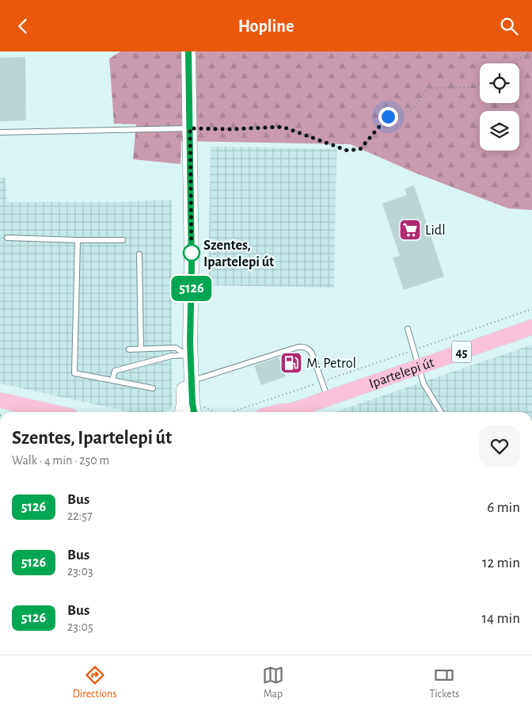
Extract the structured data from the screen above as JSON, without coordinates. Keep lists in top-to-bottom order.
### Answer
{
  "streets": {
    "main road": ["45", "Ipartelepi út"]
  },
  "places": {
    "supermarket": ["Lidl"],
    "other": ["Szentes, Ipartelepi út"],
    "fuel station": ["M. Petrol"]
  },
  "lines": ["bus line 5126"],
  "page": {
    "header": "Hopline",
    "on_map": "5126",
    "heading": ["Szentes, Ipartelepi út", "Walk · 4 min · 250 m"],
    "list": [
      {
        "mark": "5126",
        "name": "Bus",
        "note": "22:57",
        "value": "6 min"
      },
      {
        "mark": "5126",
        "name": "Bus",
        "note": "23:03",
        "value": "12 min"
      },
      {
        "mark": "5126",
        "name": "Bus",
        "note": "23:05",
        "value": "14 min"
      }
    ],
    "tabs": ["Directions", "Map", "Tickets"]
  }
}
